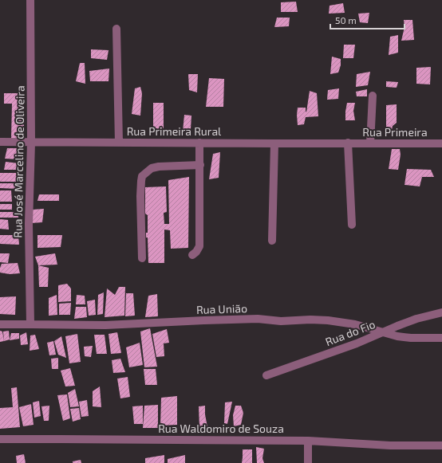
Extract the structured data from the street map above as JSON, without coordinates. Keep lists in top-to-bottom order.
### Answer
{
  "streets": {
    "street": [
      "Rua Primeira Rural",
      "Rua Primeira",
      "Rua José Marcelino de Oliveira",
      "Rua União",
      "Rua do Fio",
      "Rua Waldomiro de Souza"
    ]
  },
  "crossings": [
    ["Rua Primeira Rural", "Rua Primeira"],
    ["Rua Primeira Rural", "Rua José Marcelino de Oliveira"],
    ["Rua José Marcelino de Oliveira", "Rua União"],
    ["Rua União", "Rua do Fio"]
  ],
  "scale_bar": "50 m"
}
